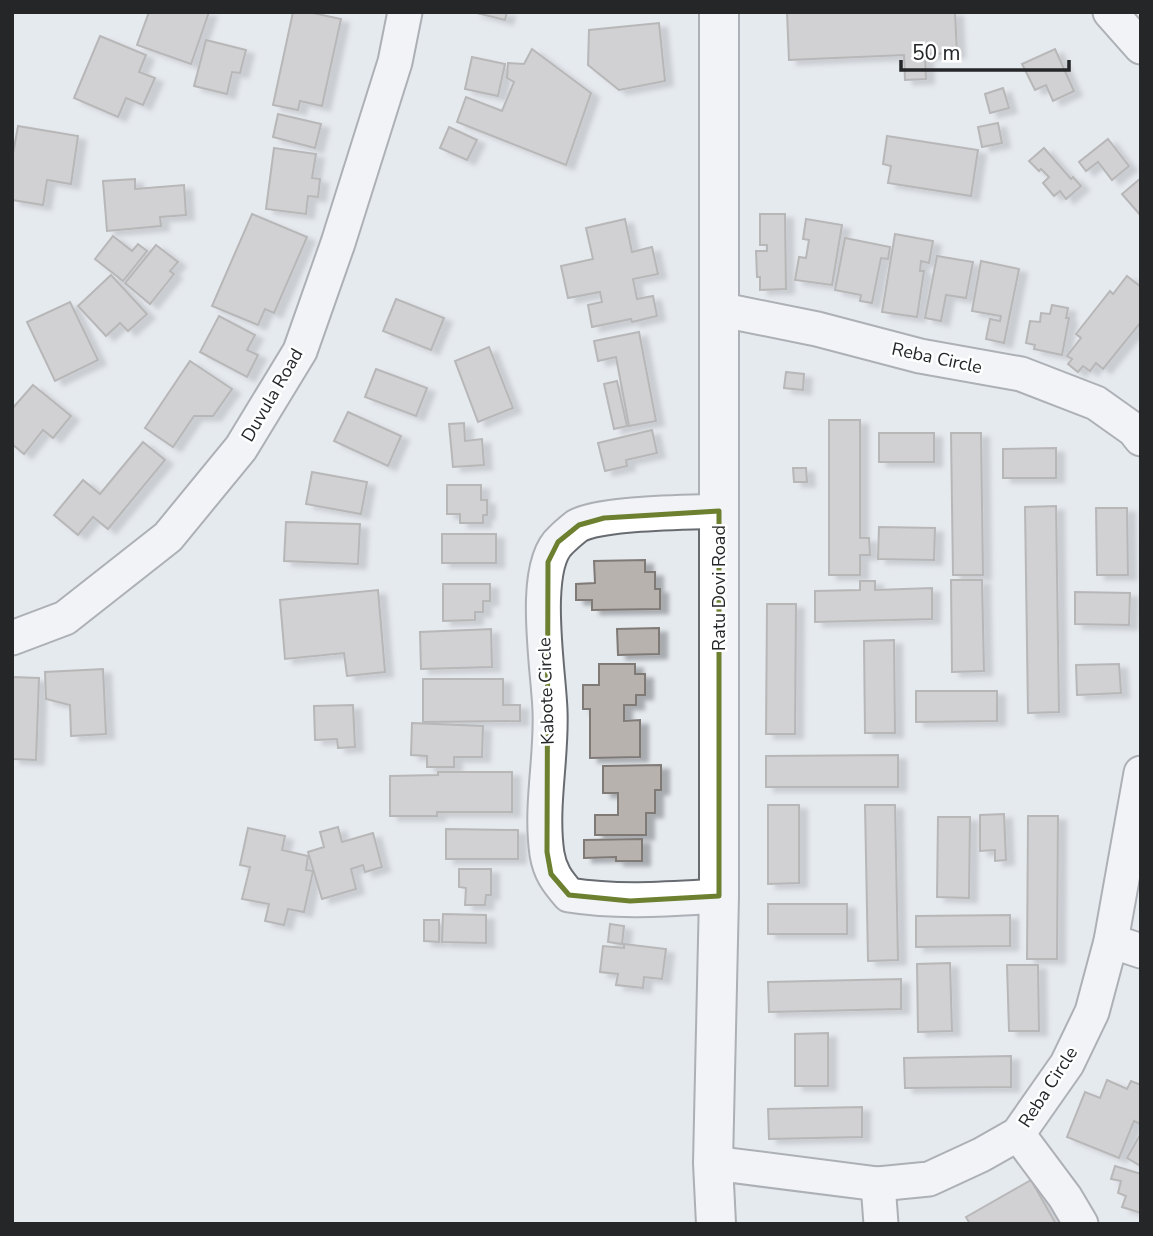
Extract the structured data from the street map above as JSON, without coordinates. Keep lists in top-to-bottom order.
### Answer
{
  "streets": {
    "main road": ["Ratu Dovi Road"],
    "street": ["Reba Circle", "Duvula Road", "Kabote Circle"]
  },
  "crossings": [
    ["Reba Circle", "Ratu Dovi Road"],
    ["Ratu Dovi Road", "Kabote Circle"]
  ],
  "scale_bar": "50 m"
}
